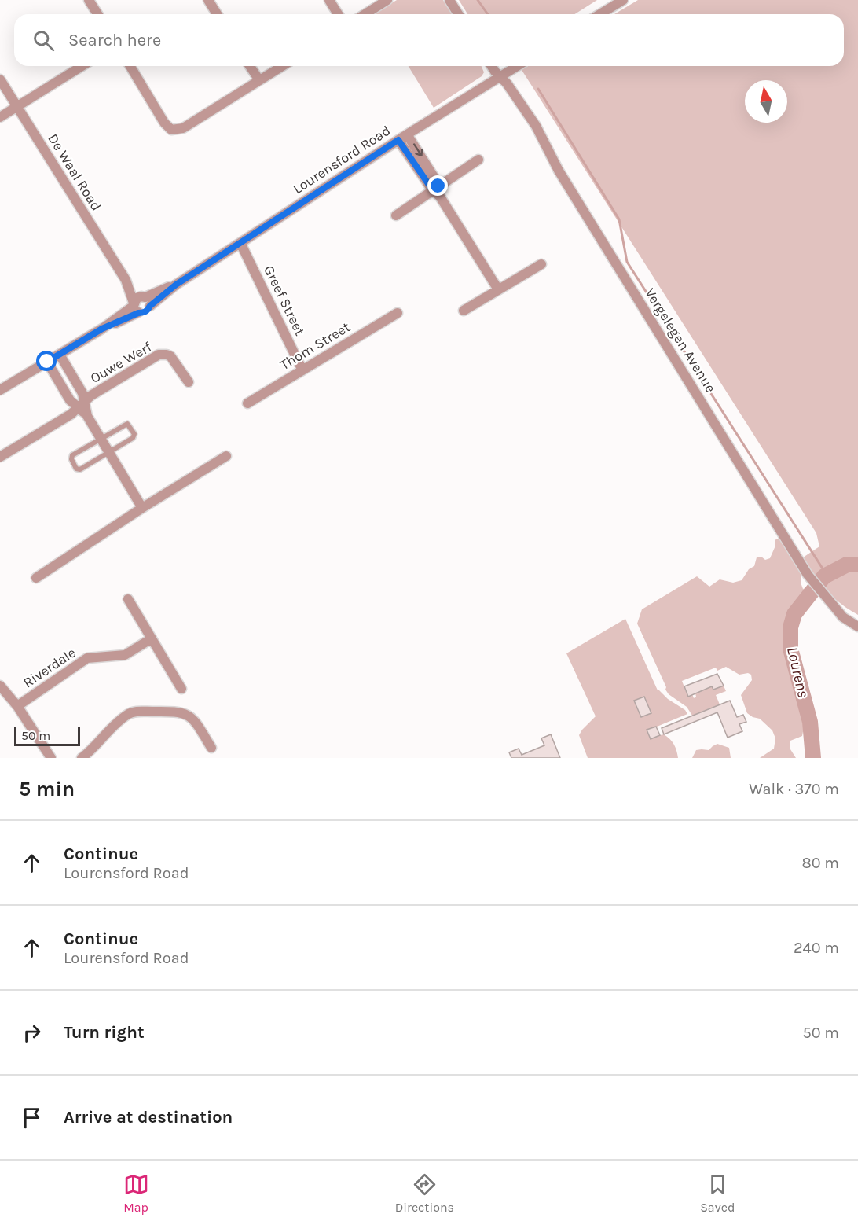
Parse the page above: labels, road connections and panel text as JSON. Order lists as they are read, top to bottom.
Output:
{
  "streets": {
    "street": [
      "Lourensford Road",
      "De Waal Road",
      "Greef Street",
      "Vergelegen Avenue",
      "Thom Street",
      "Ouwe Werf",
      "Riverdale"
    ]
  },
  "crossings": [
    ["Lourensford Road", "De Waal Road"],
    ["Lourensford Road", "Greef Street"],
    ["Lourensford Road", "Vergelegen Avenue"],
    ["Greef Street", "Thom Street"]
  ],
  "water": ["Lourens"],
  "scale_bar": "50 m",
  "north": "top",
  "page": {
    "search": "Search here",
    "scale": "50 m",
    "heading": ["5 min", "Walk · 370 m"],
    "list": [
      ["Continue", "Lourensford Road", "80 m"],
      ["Continue", "Lourensford Road", "240 m"],
      ["Turn right", "50 m"],
      "Arrive at destination"
    ],
    "nav": ["Map", "Directions", "Saved"]
  }
}
